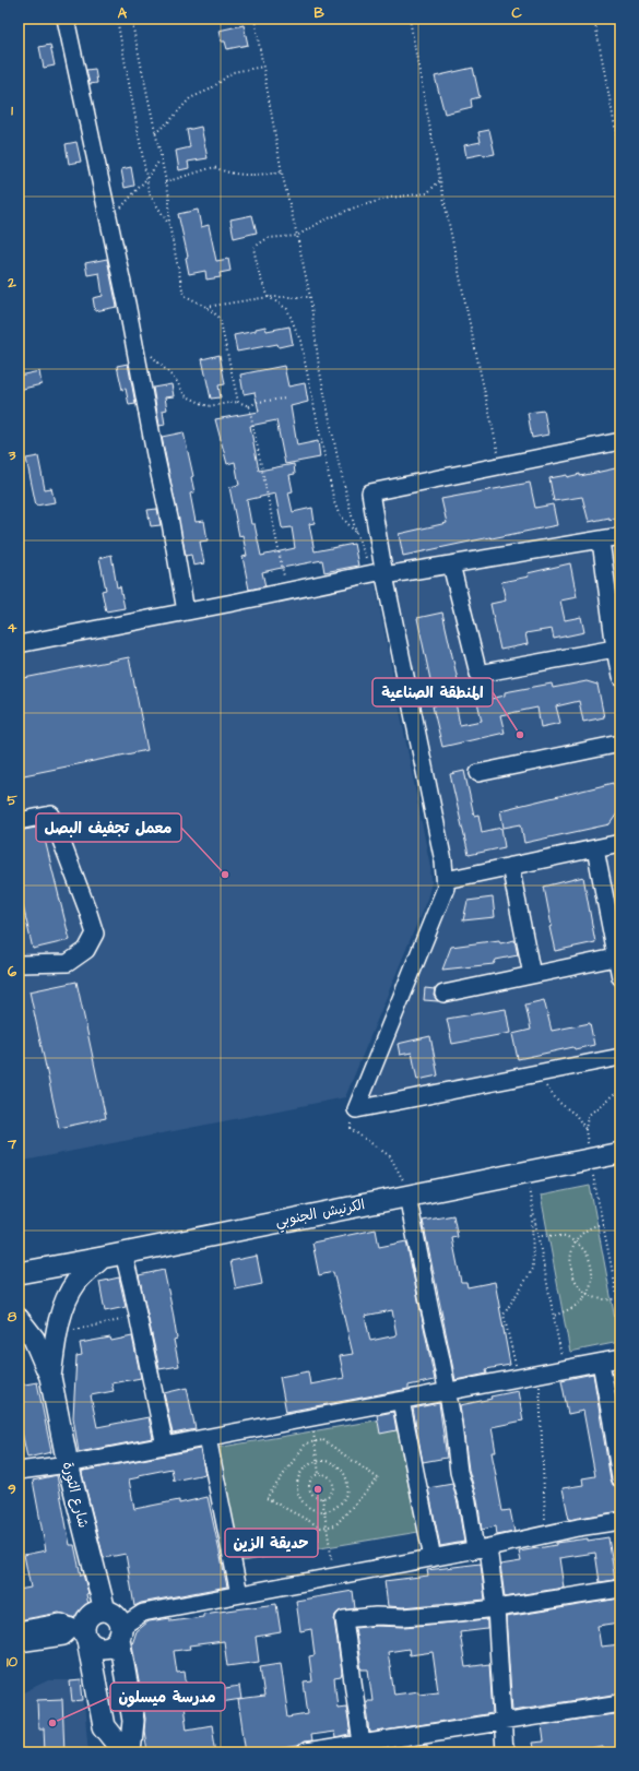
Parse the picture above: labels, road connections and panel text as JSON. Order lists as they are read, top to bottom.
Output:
{
  "streets": {
    "main road": ["الكرنيش الجنوبي", "شارع الثورة"]
  },
  "crossings": [
    ["الكرنيش الجنوبي", "شارع الثورة"]
  ],
  "places": [
    "المنطقة الصناعية",
    "معمل تجفيف البصل",
    "حديقة الزين",
    "مدرسة ميسلون"
  ],
  "grid": {
    "columns": ["A", "B", "C"],
    "rows": [
      "1",
      "2",
      "3",
      "4",
      "5",
      "6",
      "7",
      "8",
      "9",
      "10"
    ]
  }
}
